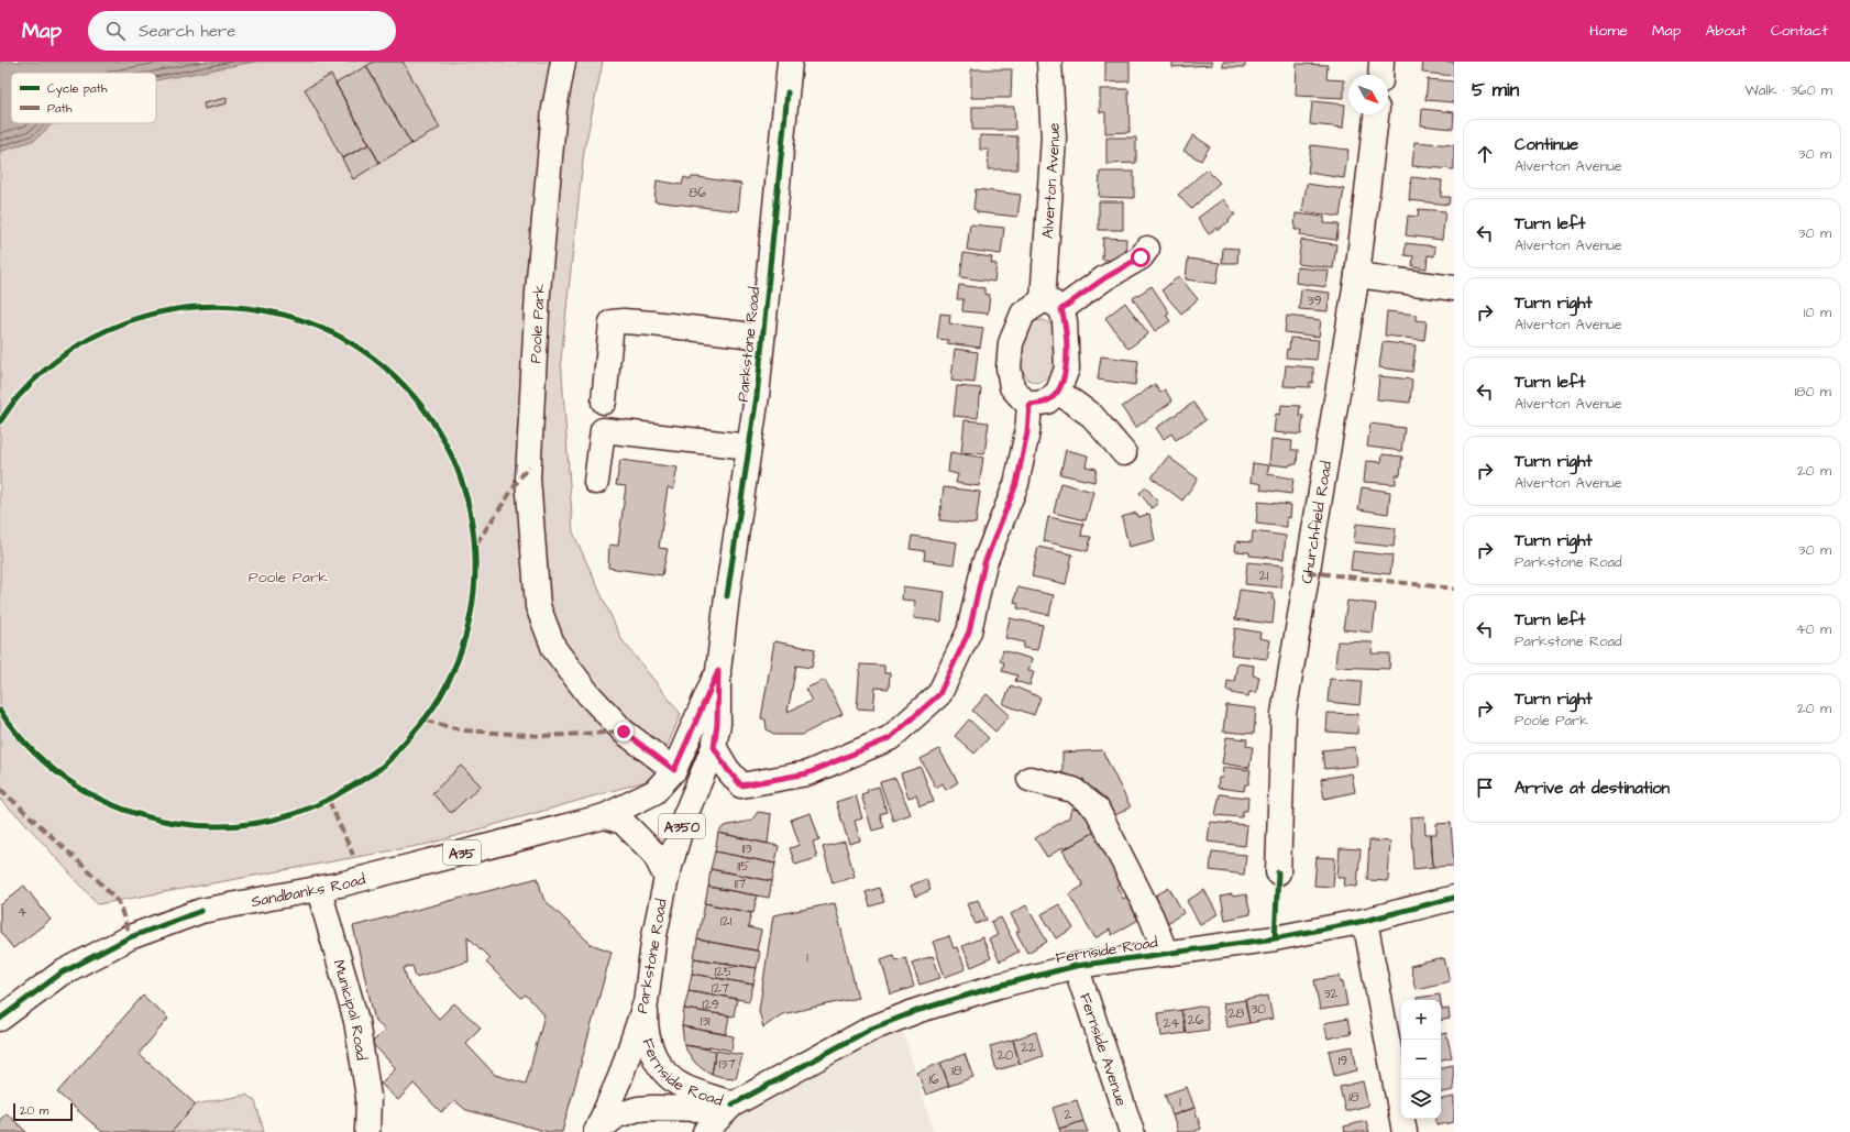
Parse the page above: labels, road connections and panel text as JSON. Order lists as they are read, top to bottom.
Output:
{
  "streets": {
    "main road": [
      "Alverton Avenue",
      "Poole Park",
      "Parkstone Road",
      "Churchfield Road",
      "A350",
      "A35",
      "Sandbanks Road",
      "Fernside Road",
      "Municipal Road",
      "Fernside Avenue"
    ]
  },
  "crossings": [
    ["Poole Park", "Parkstone Road"],
    ["Parkstone Road", "Sandbanks Road"],
    ["Parkstone Road", "Fernside Road"],
    ["Sandbanks Road", "Municipal Road"],
    ["Fernside Road", "Fernside Avenue"]
  ],
  "parks": ["Poole Park"],
  "house_numbers": [
    "86",
    "39",
    "21",
    "113",
    "115",
    "117",
    "4",
    "121",
    "1",
    "125",
    "127",
    "32",
    "129",
    "30",
    "28",
    "26",
    "131",
    "24",
    "22",
    "20",
    "19",
    "137",
    "18",
    "16",
    "18",
    "1",
    "2"
  ],
  "legend": ["Cycle path", "Path"],
  "scale_bar": "20 m",
  "north": "bottom right",
  "page": {
    "header": "Map",
    "search": "Search here",
    "nav": [
      "Home",
      "Map",
      "About",
      "Contact"
    ],
    "heading": ["5 min", "Walk · 360 m"],
    "list": [
      ["Continue", "Alverton Avenue", "30 m"],
      ["Turn left", "Alverton Avenue", "30 m"],
      ["Turn right", "Alverton Avenue", "10 m"],
      ["Turn left", "Alverton Avenue", "180 m"],
      ["Turn right", "Alverton Avenue", "20 m"],
      ["Turn right", "Parkstone Road", "30 m"],
      ["Turn left", "Parkstone Road", "40 m"],
      ["Turn right", "Poole Park", "20 m"],
      "Arrive at destination"
    ],
    "map_buttons": ["+", "−"],
    "scale": "20 m"
  }
}
